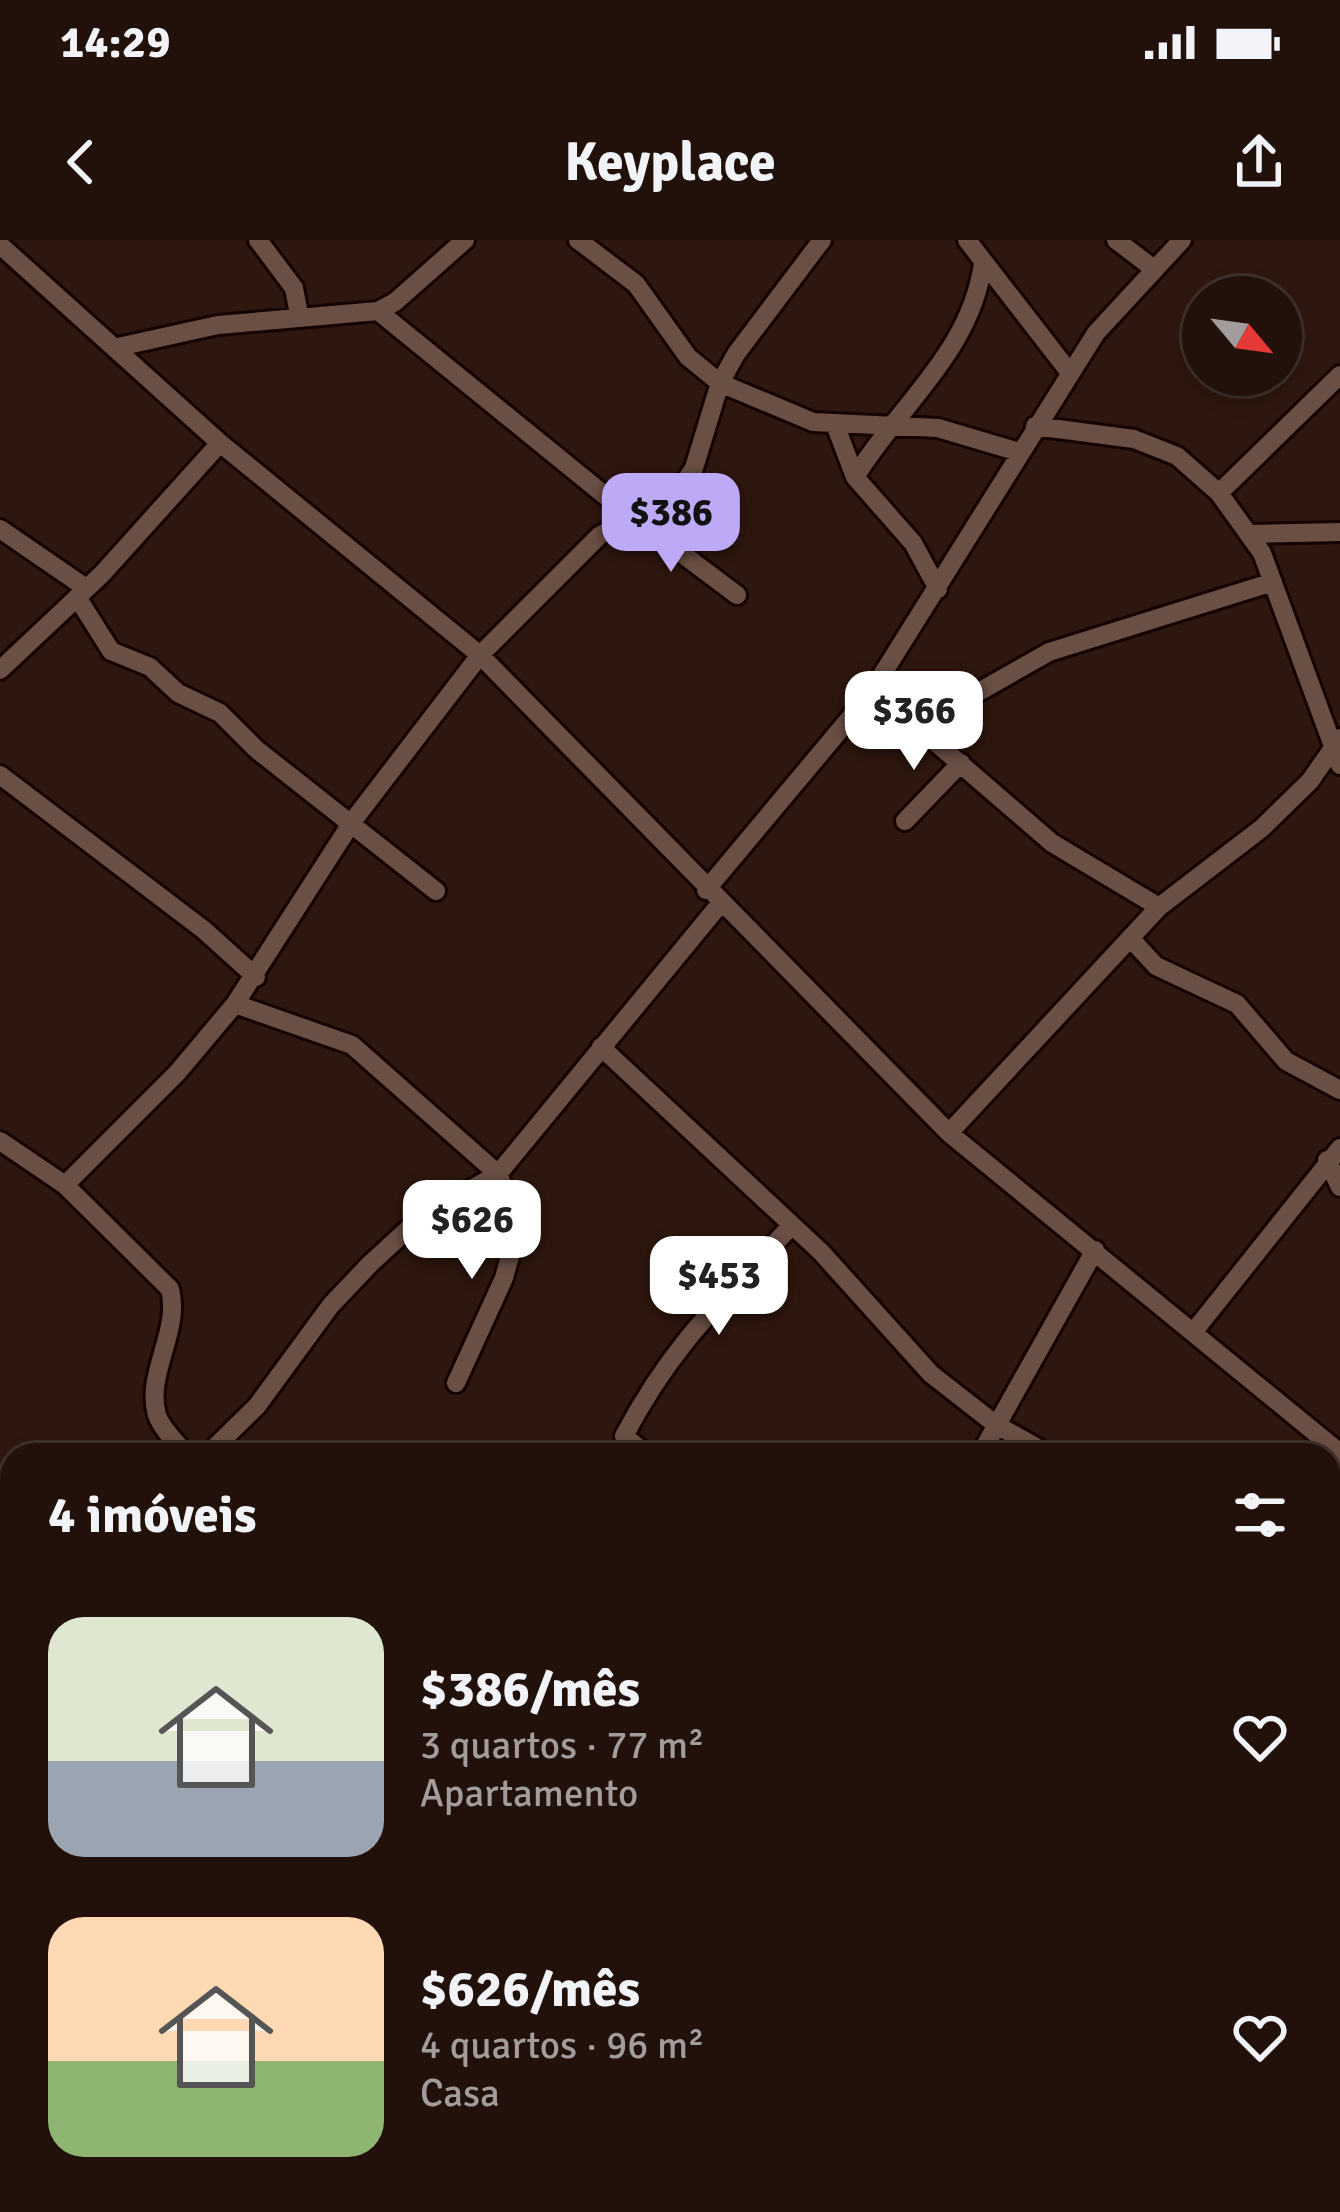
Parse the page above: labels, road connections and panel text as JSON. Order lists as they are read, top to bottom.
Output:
{
  "north": "bottom right",
  "page": {
    "status": "14:29",
    "header": "Keyplace",
    "price": [
      "$386",
      "$366",
      "$626",
      "$453"
    ],
    "heading": "4 imóveis",
    "list": [
      {
        "name": "$386/mês",
        "note": "3 quartos · 77 m² · Apartamento"
      },
      {
        "name": "$626/mês",
        "note": "4 quartos · 96 m² · Casa"
      }
    ]
  }
}
